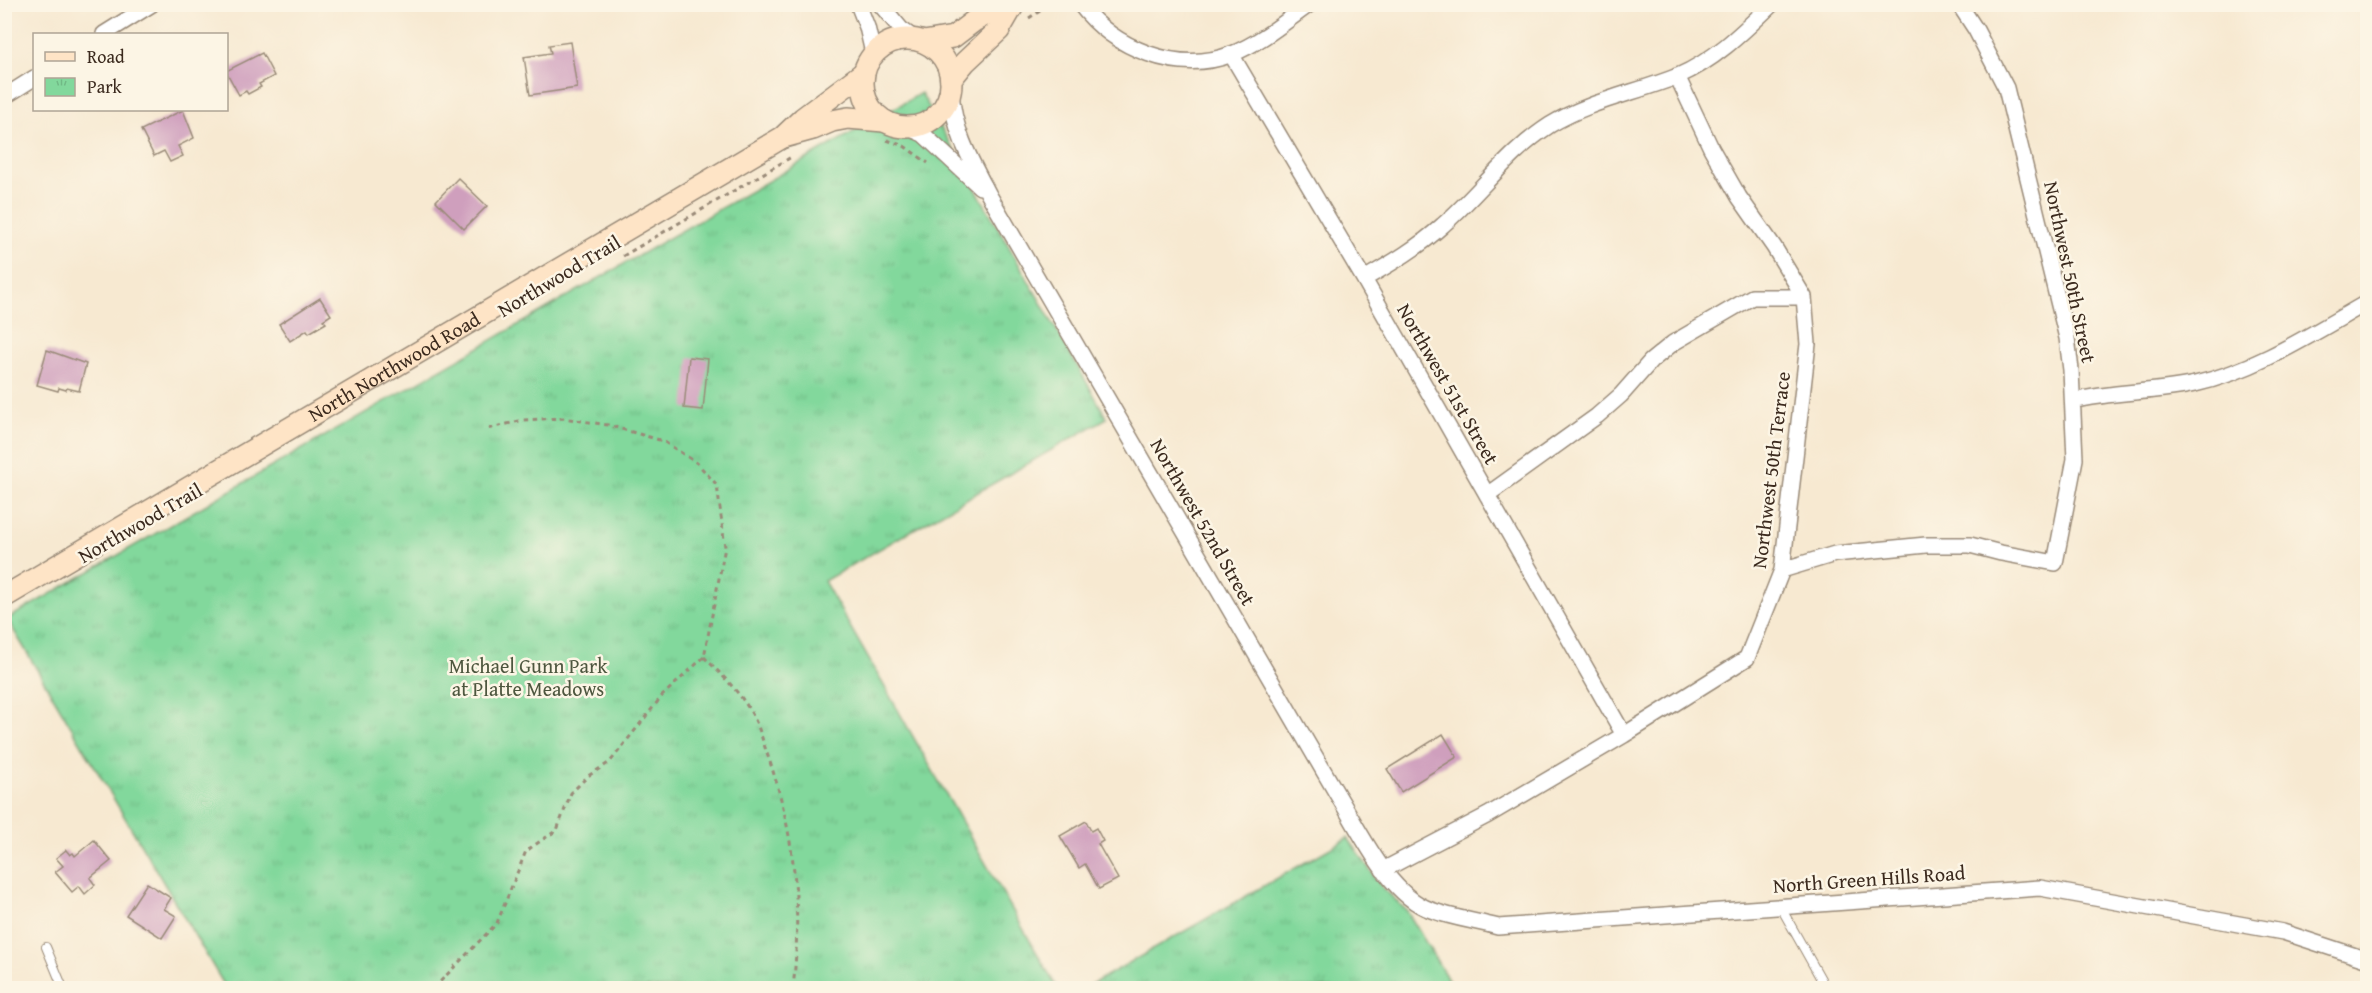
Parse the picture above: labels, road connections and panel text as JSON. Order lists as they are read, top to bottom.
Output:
{
  "streets": {
    "street": [
      "Northwest 50th Street",
      "North Northwood Road",
      "Northwest 51st Street",
      "Northwest 50th Terrace",
      "Northwest 52nd Street",
      "North Green Hills Road"
    ],
    "path": ["Northwood Trail"]
  },
  "crossings": [
    ["Northwest 50th Street", "Northwest 50th Terrace"],
    ["Northwood Trail", "North Northwood Road"],
    ["North Northwood Road", "Northwest 52nd Street"],
    ["Northwest 51st Street", "Northwest 50th Terrace"],
    ["Northwest 50th Terrace", "Northwest 52nd Street"],
    ["Northwest 50th Terrace", "North Green Hills Road"],
    ["Northwest 52nd Street", "North Green Hills Road"]
  ],
  "parks": ["Michael Gunn Park at Platte Meadows"],
  "legend": ["Road", "Park"]
}
